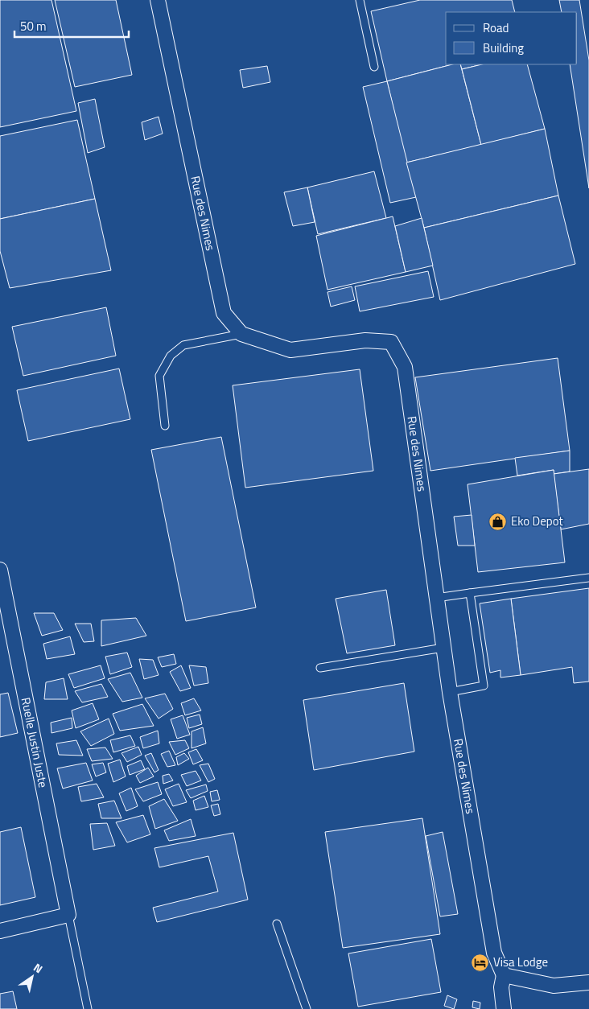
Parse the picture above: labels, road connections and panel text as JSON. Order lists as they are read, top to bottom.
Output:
{
  "streets": {
    "street": ["Rue des Nimes", "Ruelle Justin Juste"]
  },
  "places": {
    "shop": ["Eko Depot"],
    "hotel": ["Visa Lodge"]
  },
  "legend": ["Road", "Building"],
  "scale_bar": "50 m",
  "north": "top right"
}
